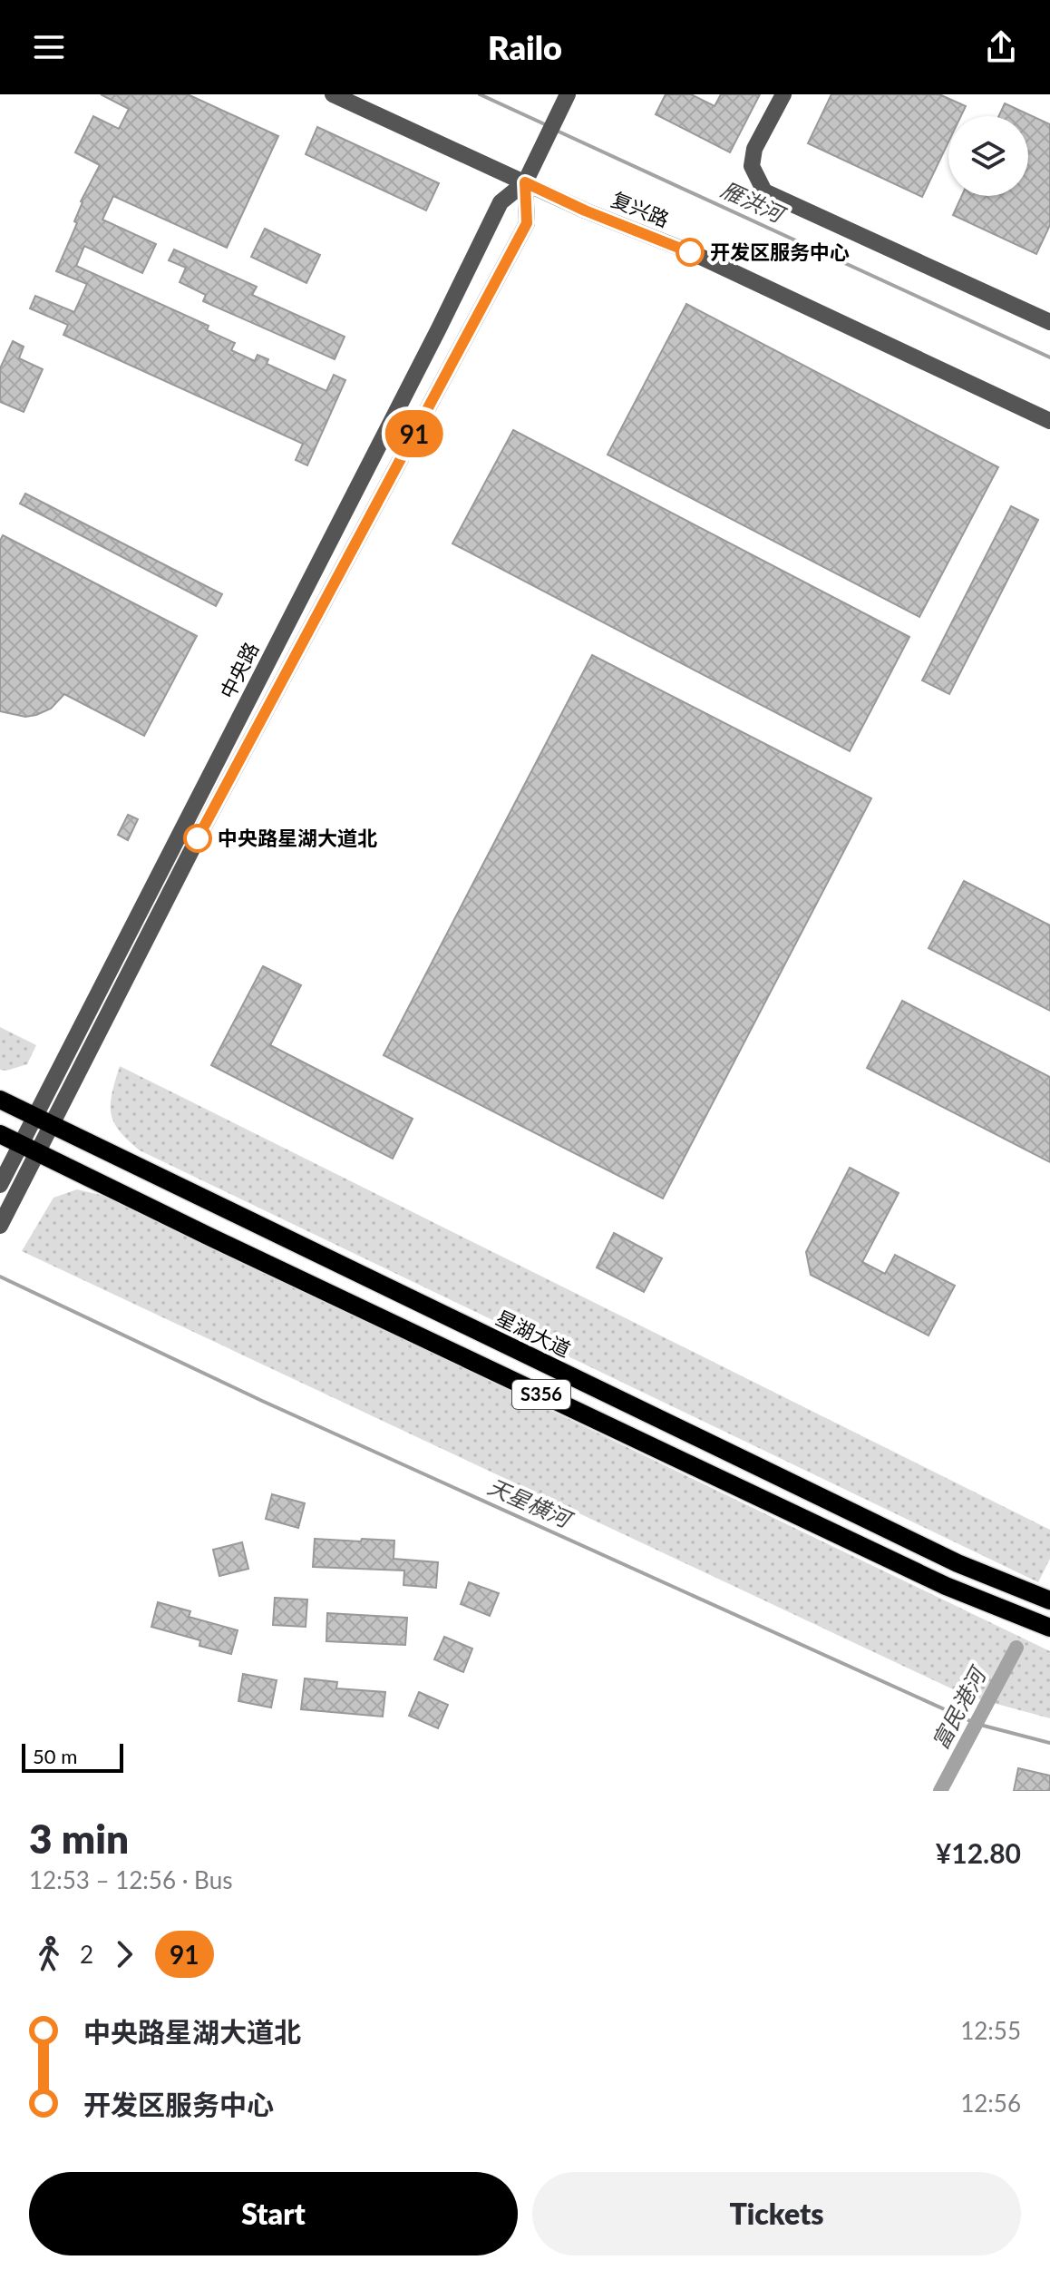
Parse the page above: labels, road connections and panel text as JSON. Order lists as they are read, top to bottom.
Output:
{
  "streets": {
    "main road": ["星湖大道", "S356"],
    "street": ["复兴路", "中央路"]
  },
  "crossings": [
    ["复兴路", "中央路"],
    ["中央路", "星湖大道"],
    ["中央路", "S356"]
  ],
  "water": ["雁洪河", "天星横河", "富民港河"],
  "places": ["开发区服务中心", "中央路星湖大道北"],
  "lines": ["bus line 91"],
  "scale_bar": "50 m",
  "page": {
    "header": "Railo",
    "on_map": "91",
    "scale": "50 m",
    "heading": ["3 min", "12:53 – 12:56 · Bus", "¥12.80"],
    "legs": ["2", "91"],
    "list": [
      {
        "name": "中央路星湖大道北",
        "value": "12:55"
      },
      {
        "name": "开发区服务中心",
        "value": "12:56"
      }
    ],
    "buttons": ["Start", "Tickets"]
  }
}
